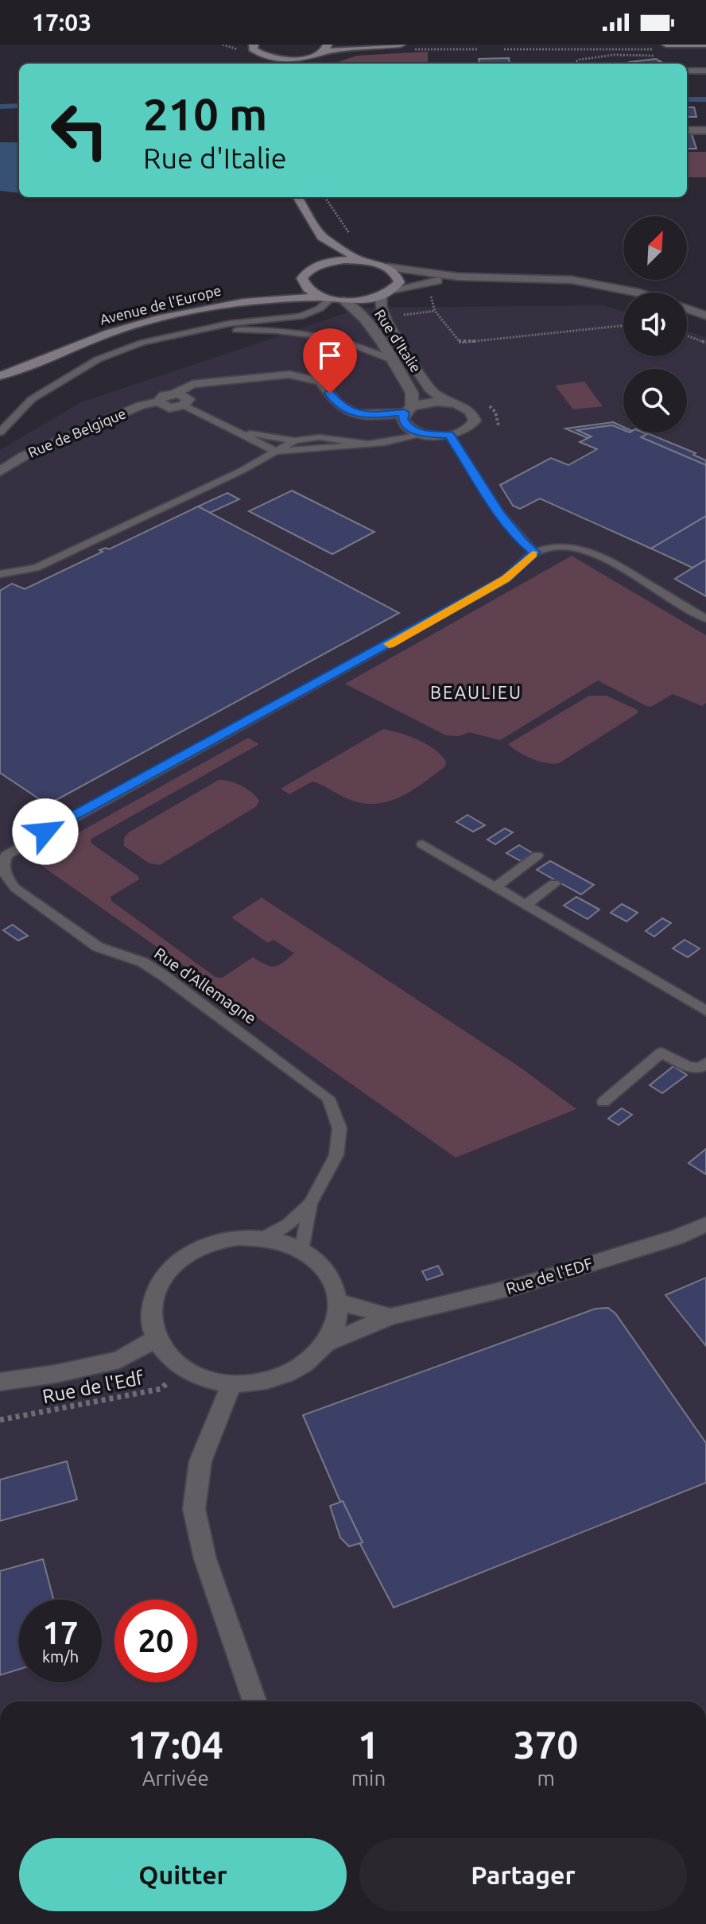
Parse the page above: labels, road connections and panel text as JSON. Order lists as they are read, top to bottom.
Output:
{
  "streets": {
    "main road": ["Avenue de l'Europe"],
    "street": ["Rue d'Italie", "Rue de Belgique", "Rue de l'EDF"],
    "lane": ["Rue d'Allemagne"],
    "path": ["Rue de l'Edf"]
  },
  "crossings": [
    ["Avenue de l'Europe", "Rue d'Italie"],
    ["Rue d'Allemagne", "Rue de l'EDF"],
    ["Rue d'Allemagne", "Rue de l'Edf"],
    ["Rue de l'EDF", "Rue de l'Edf"]
  ],
  "districts": ["BEAULIEU"],
  "north": "top right",
  "page": {
    "status": "17:03",
    "turn": ["210 m", "Rue d'Italie"],
    "speed": "17 km/h",
    "limit": "20",
    "eta": [
      "17:04",
      "Arrivée",
      "1",
      "min",
      "370",
      "m"
    ],
    "buttons": ["Quitter", "Partager"]
  }
}
